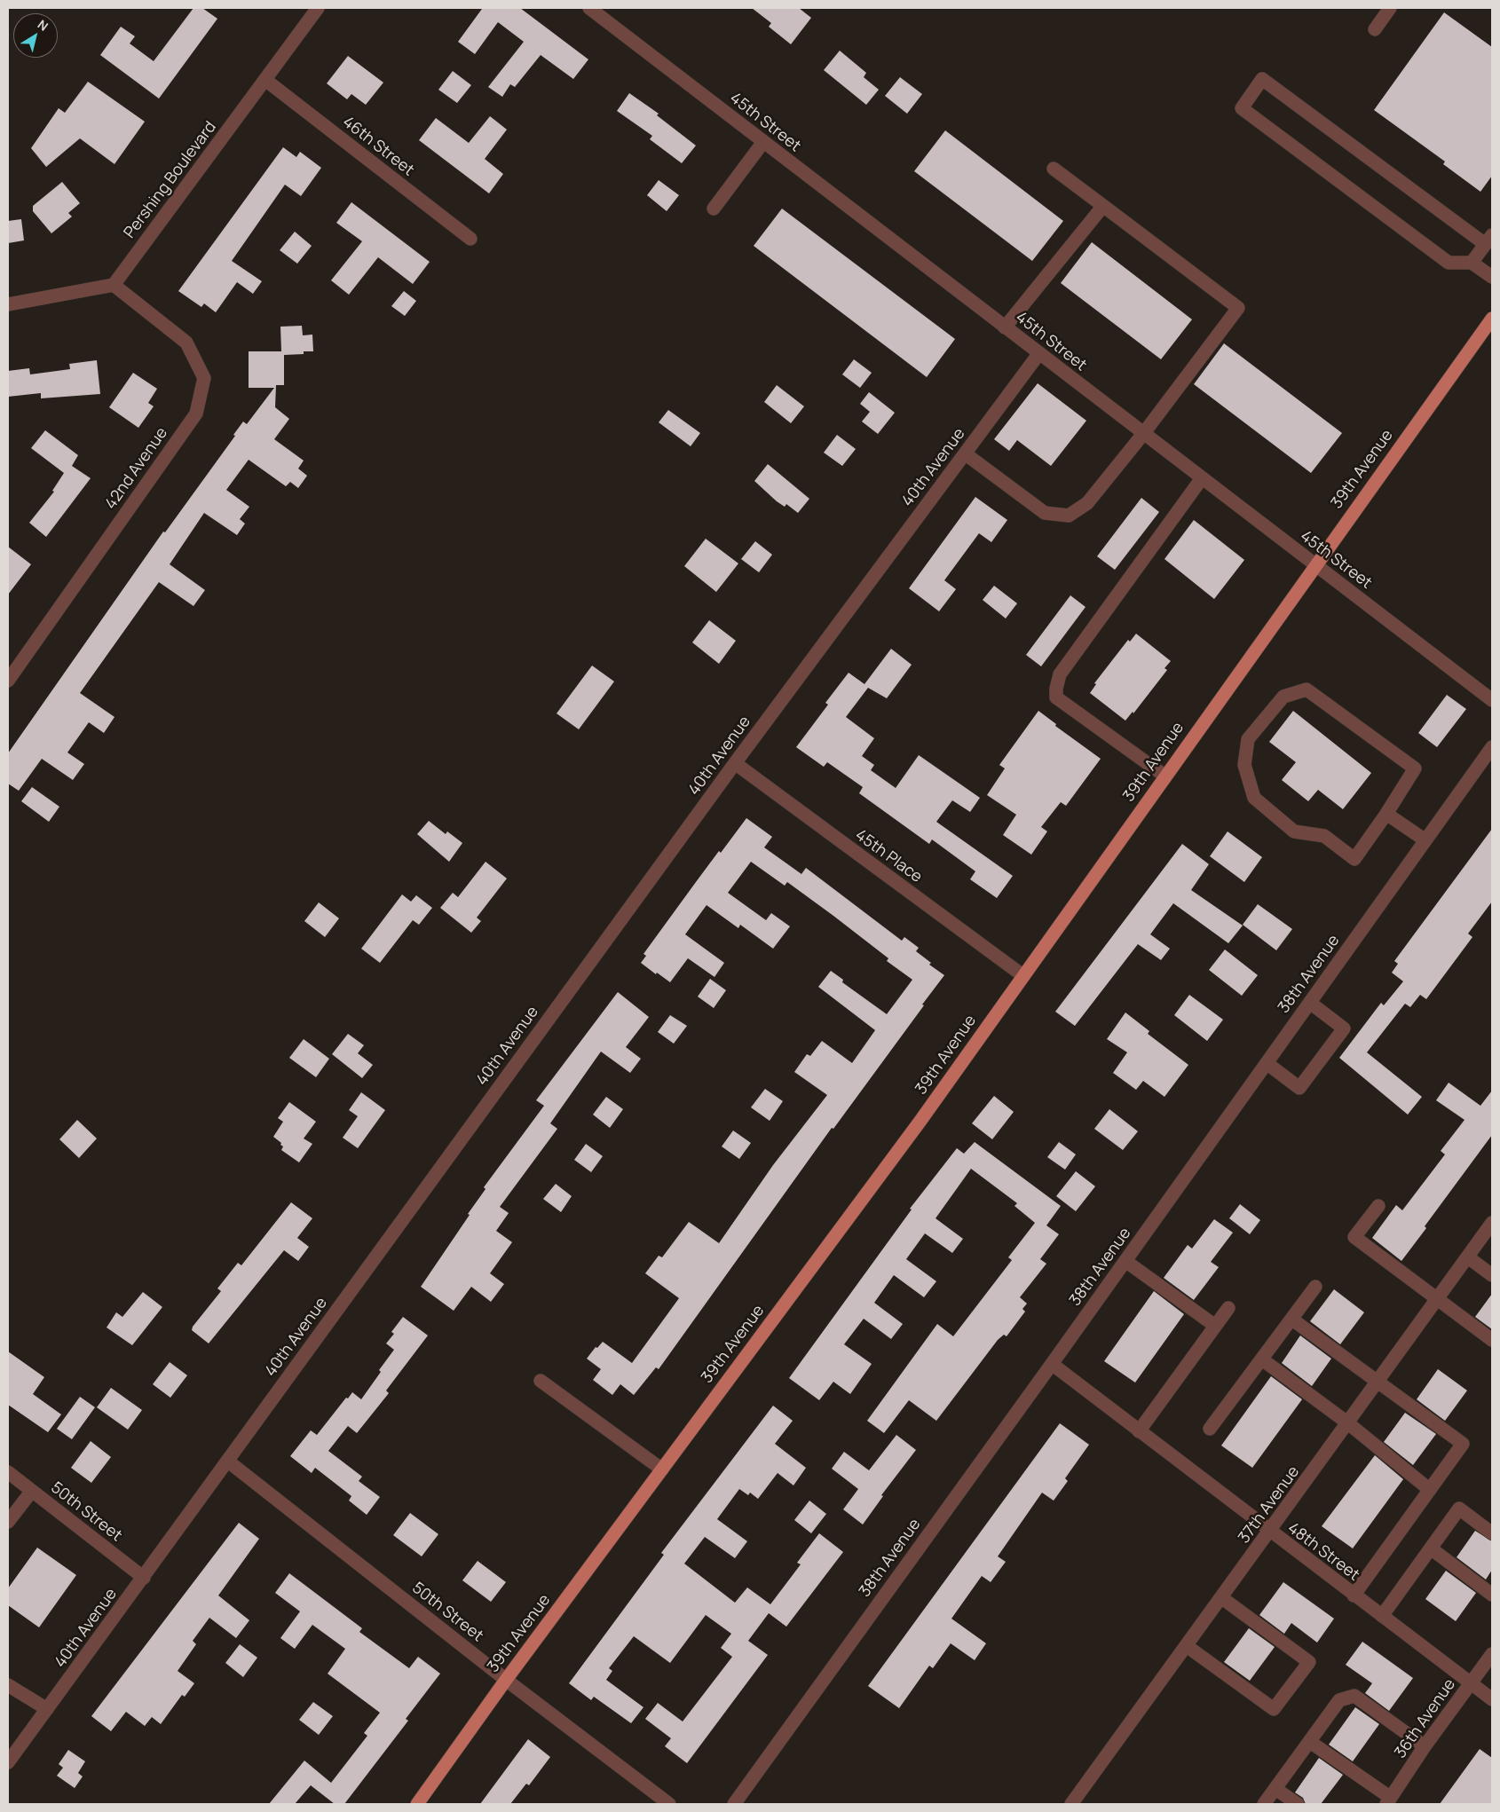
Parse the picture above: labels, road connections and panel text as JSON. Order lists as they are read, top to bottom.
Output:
{
  "streets": {
    "main road": ["39th Avenue"],
    "street": [
      "45th Street",
      "46th Street",
      "Pershing Boulevard",
      "40th Avenue",
      "42nd Avenue",
      "45th Place",
      "38th Avenue",
      "37th Avenue",
      "50th Street",
      "48th Street",
      "36th Avenue"
    ]
  },
  "crossings": [
    ["45th Street", "40th Avenue"],
    ["45th Street", "39th Avenue"],
    ["46th Street", "Pershing Boulevard"],
    ["Pershing Boulevard", "42nd Avenue"],
    ["40th Avenue", "45th Place"],
    ["40th Avenue", "50th Street"],
    ["39th Avenue", "45th Place"],
    ["39th Avenue", "50th Street"],
    ["38th Avenue", "48th Street"],
    ["37th Avenue", "48th Street"],
    ["48th Street", "36th Avenue"]
  ],
  "north": "top right"
}
